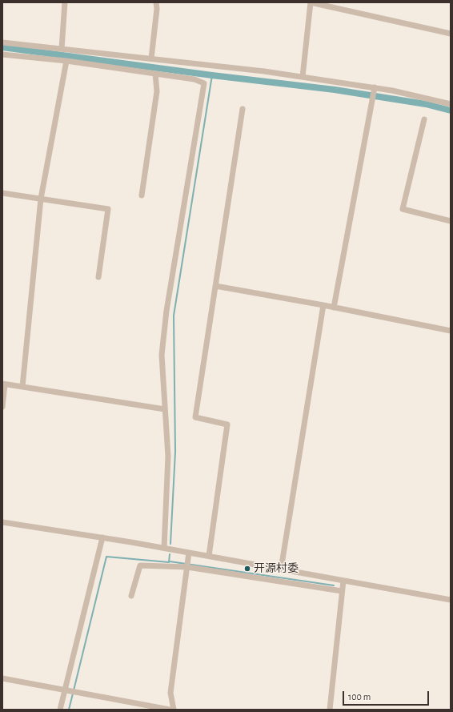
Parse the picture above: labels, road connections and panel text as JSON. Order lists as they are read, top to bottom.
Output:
{
  "places": ["开源村委"],
  "scale_bar": "100 m"
}
